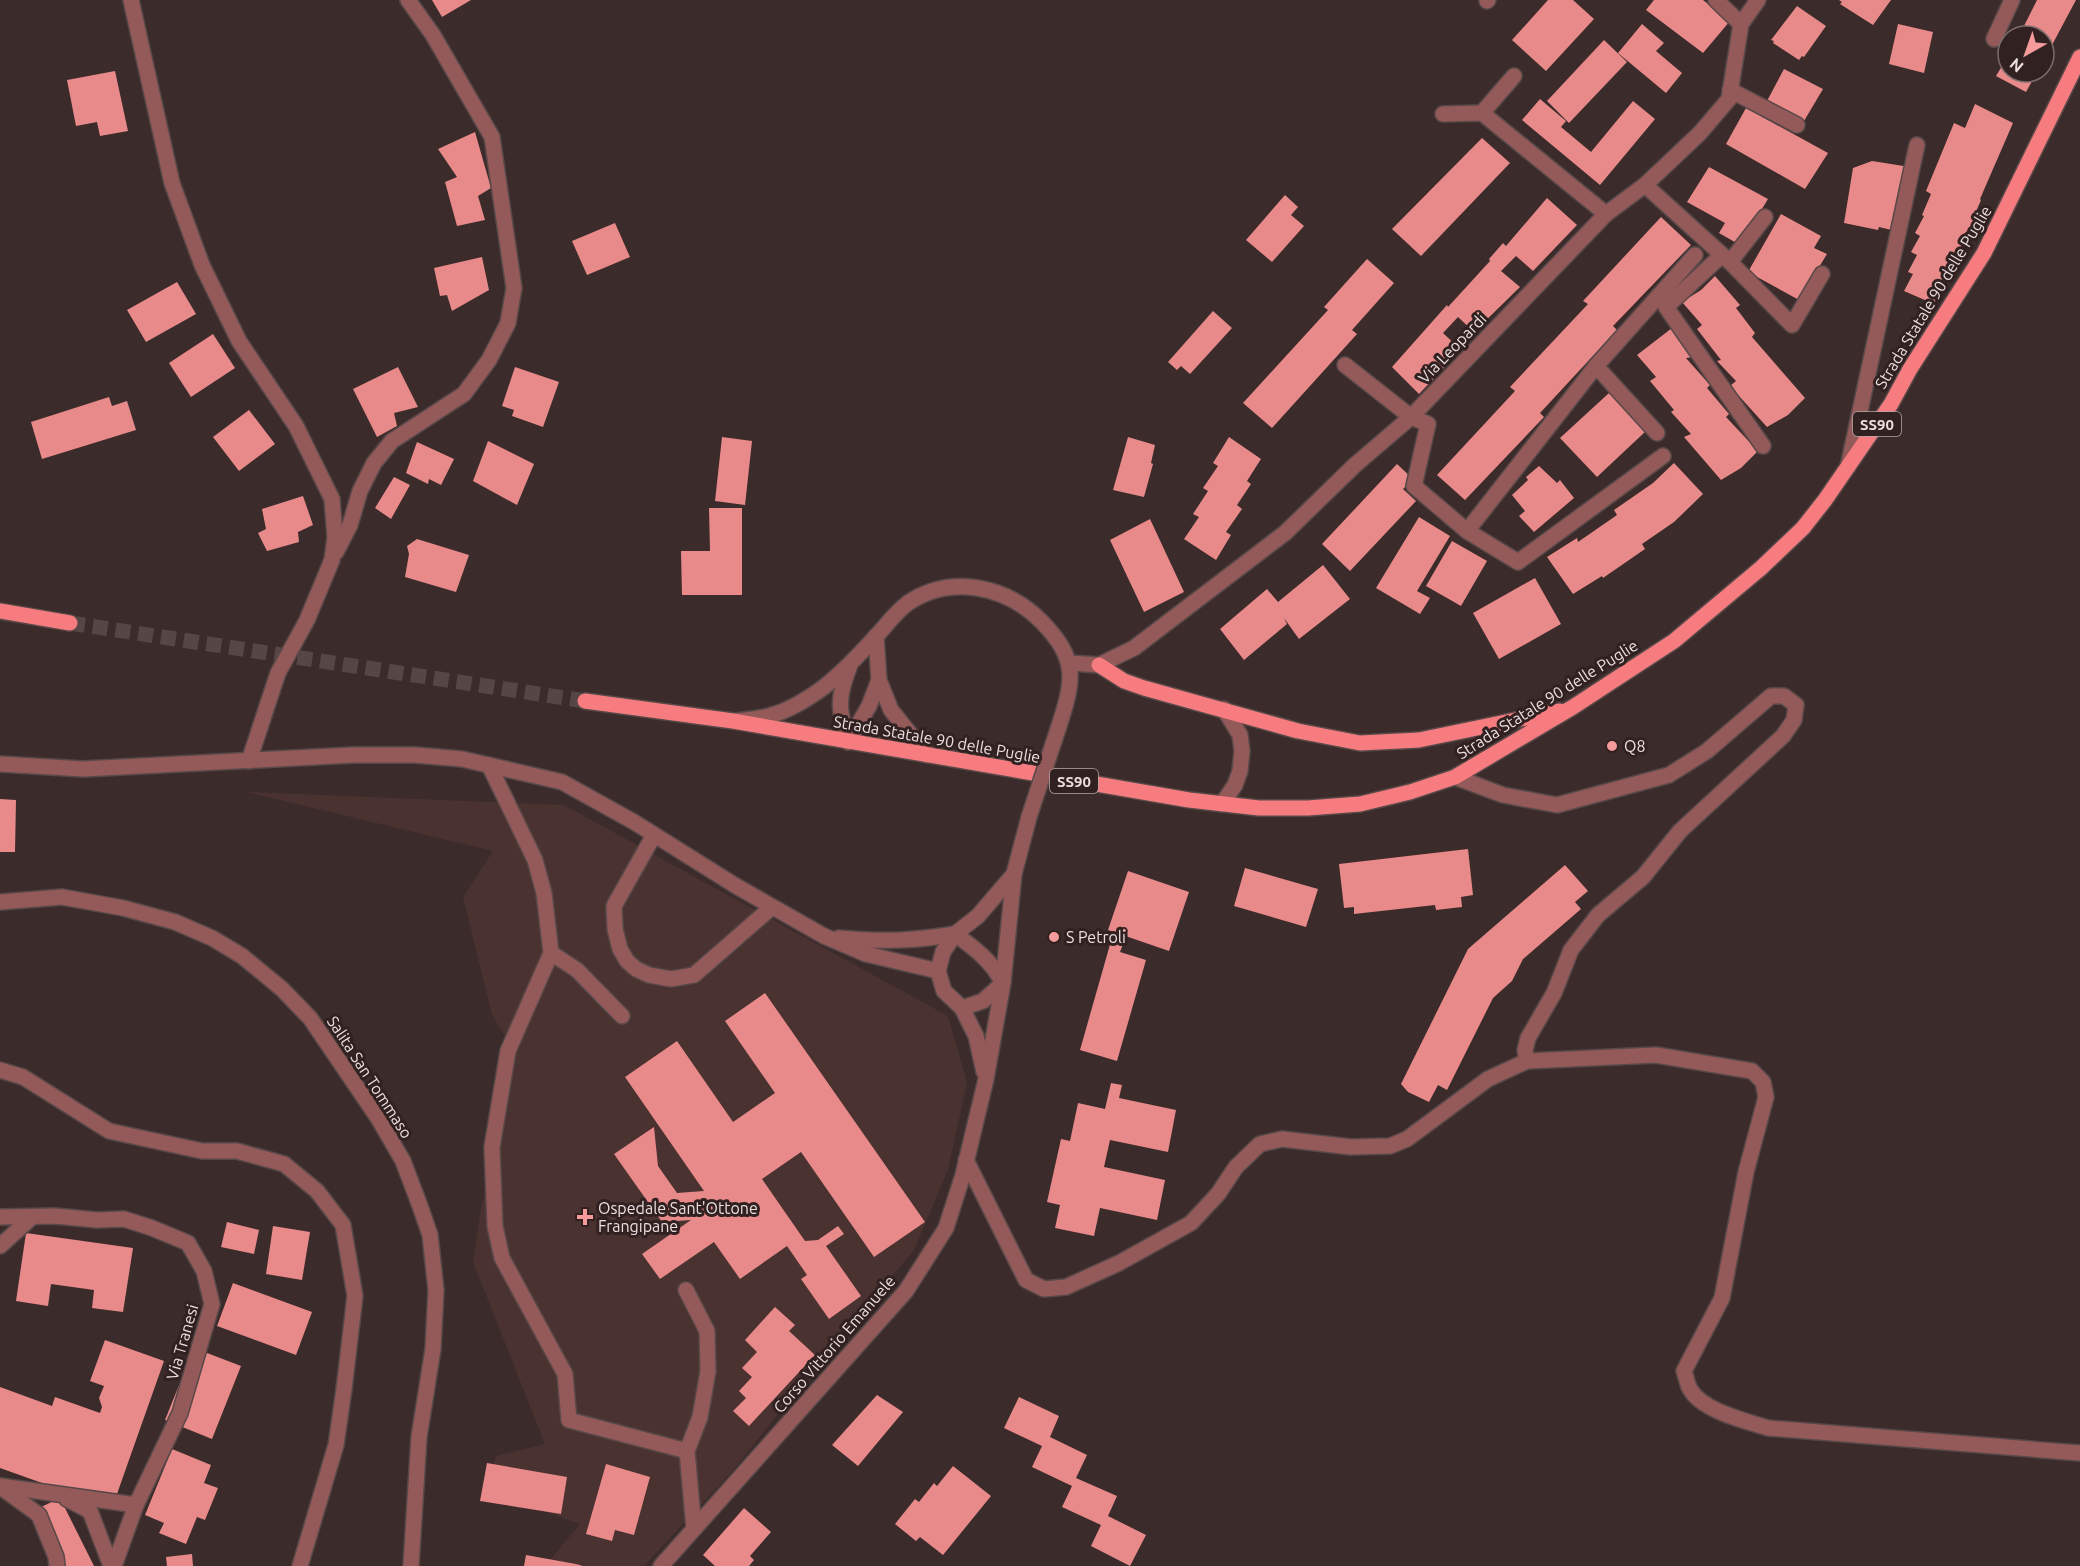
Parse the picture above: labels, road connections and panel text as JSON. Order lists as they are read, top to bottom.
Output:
{
  "streets": {
    "main road": ["Strada Statale 90 delle Puglie", "SS90"],
    "street": [
      "Via Leopardi",
      "Salita San Tommaso",
      "Via Tranesi",
      "Corso Vittorio Emanuele"
    ]
  },
  "crossings": [
    ["Strada Statale 90 delle Puglie", "Corso Vittorio Emanuele"]
  ],
  "places": {
    "other": ["Q8", "S Petroli"],
    "health": ["Ospedale Sant'Ottone Frangipane"]
  },
  "north": "bottom left"
}
